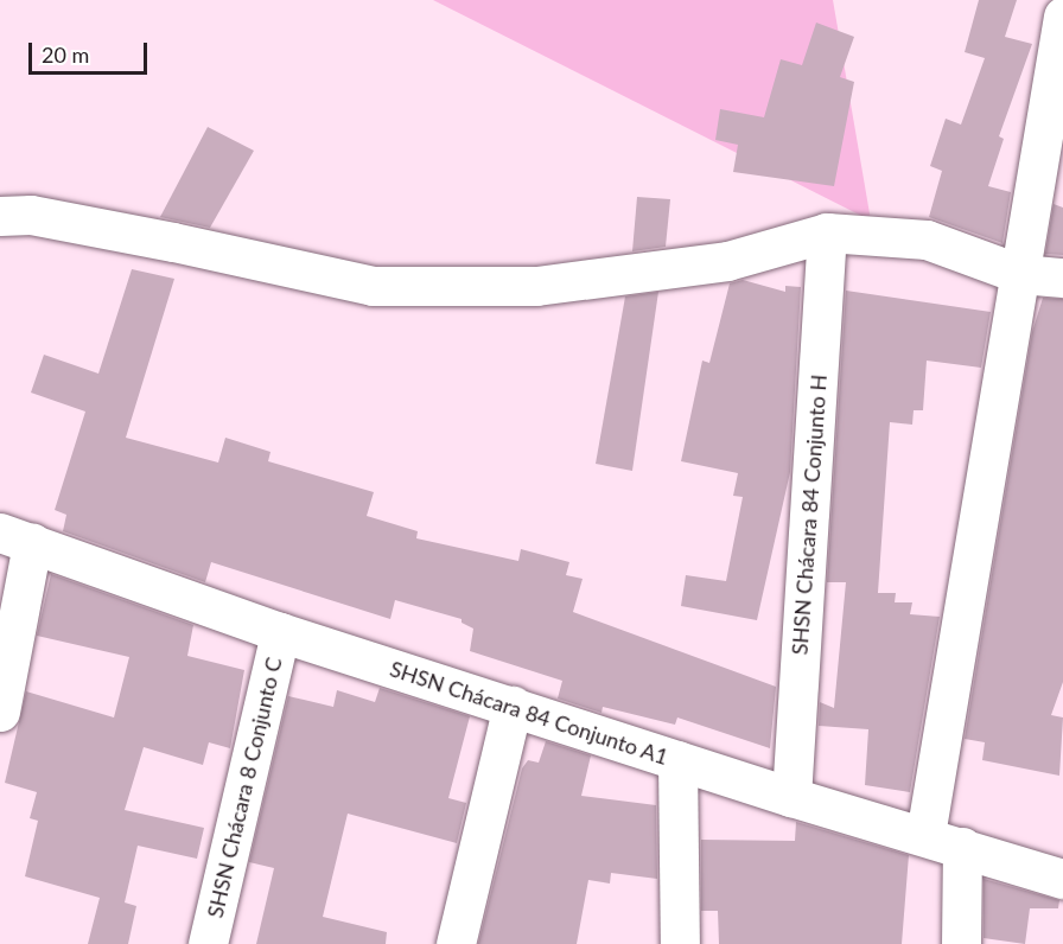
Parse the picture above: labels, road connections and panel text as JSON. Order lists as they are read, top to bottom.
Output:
{
  "streets": {
    "street": ["SHSN Chácara 84 Conjunto H", "SHSN Chácara 84 Conjunto A1", "SHSN Chácara 8 Conjunto C"]
  },
  "crossings": [
    ["SHSN Chácara 84 Conjunto H", "SHSN Chácara 84 Conjunto A1"],
    ["SHSN Chácara 84 Conjunto A1", "SHSN Chácara 8 Conjunto C"]
  ],
  "scale_bar": "20 m"
}
